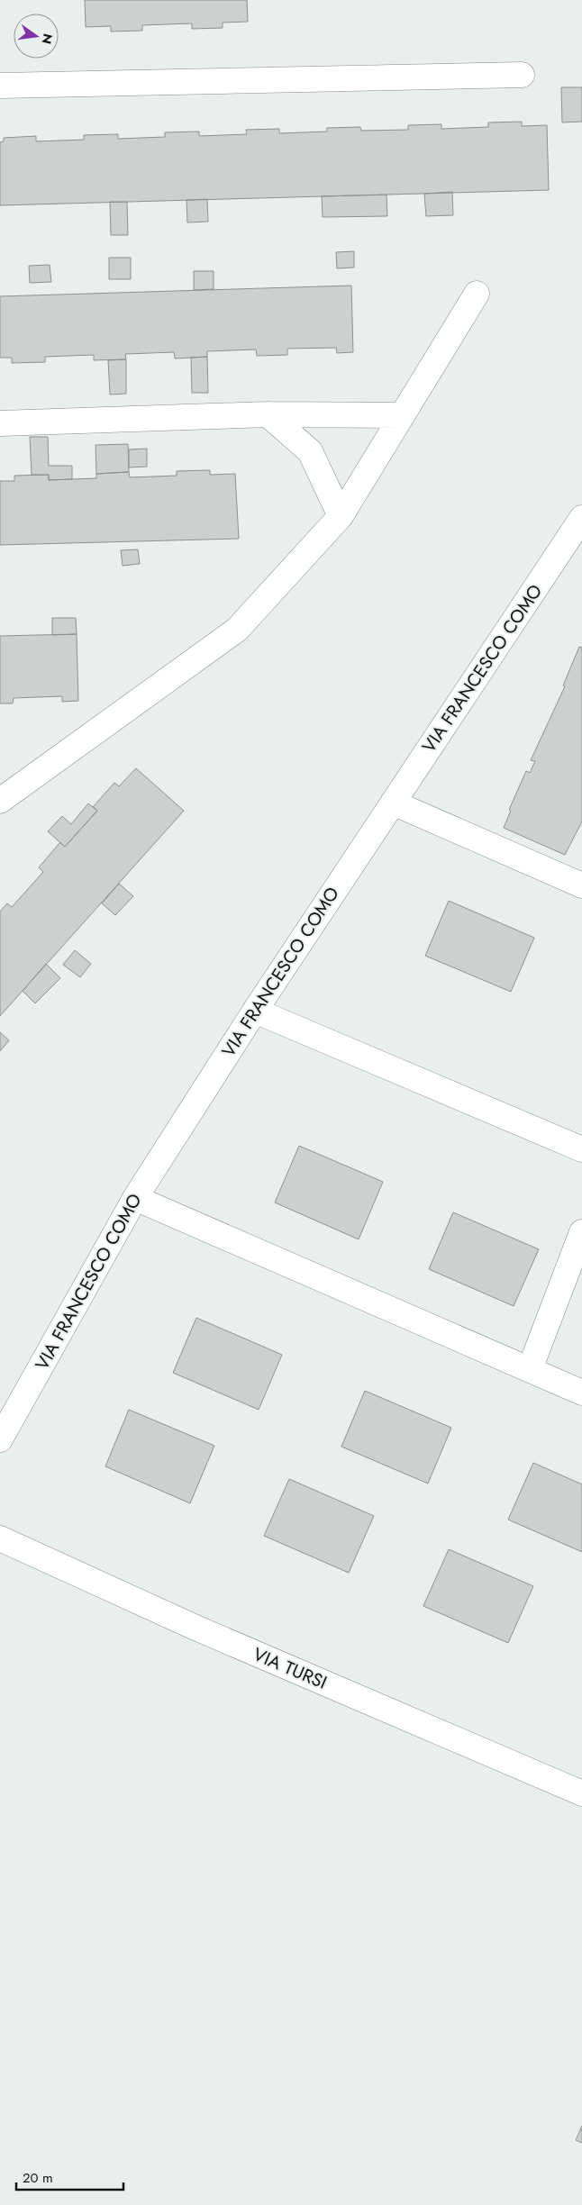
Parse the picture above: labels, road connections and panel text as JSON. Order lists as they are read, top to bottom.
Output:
{
  "streets": {
    "street": ["VIA FRANCESCO COMO", "VIA TURSI"]
  },
  "scale_bar": "20 m",
  "north": "right"
}
